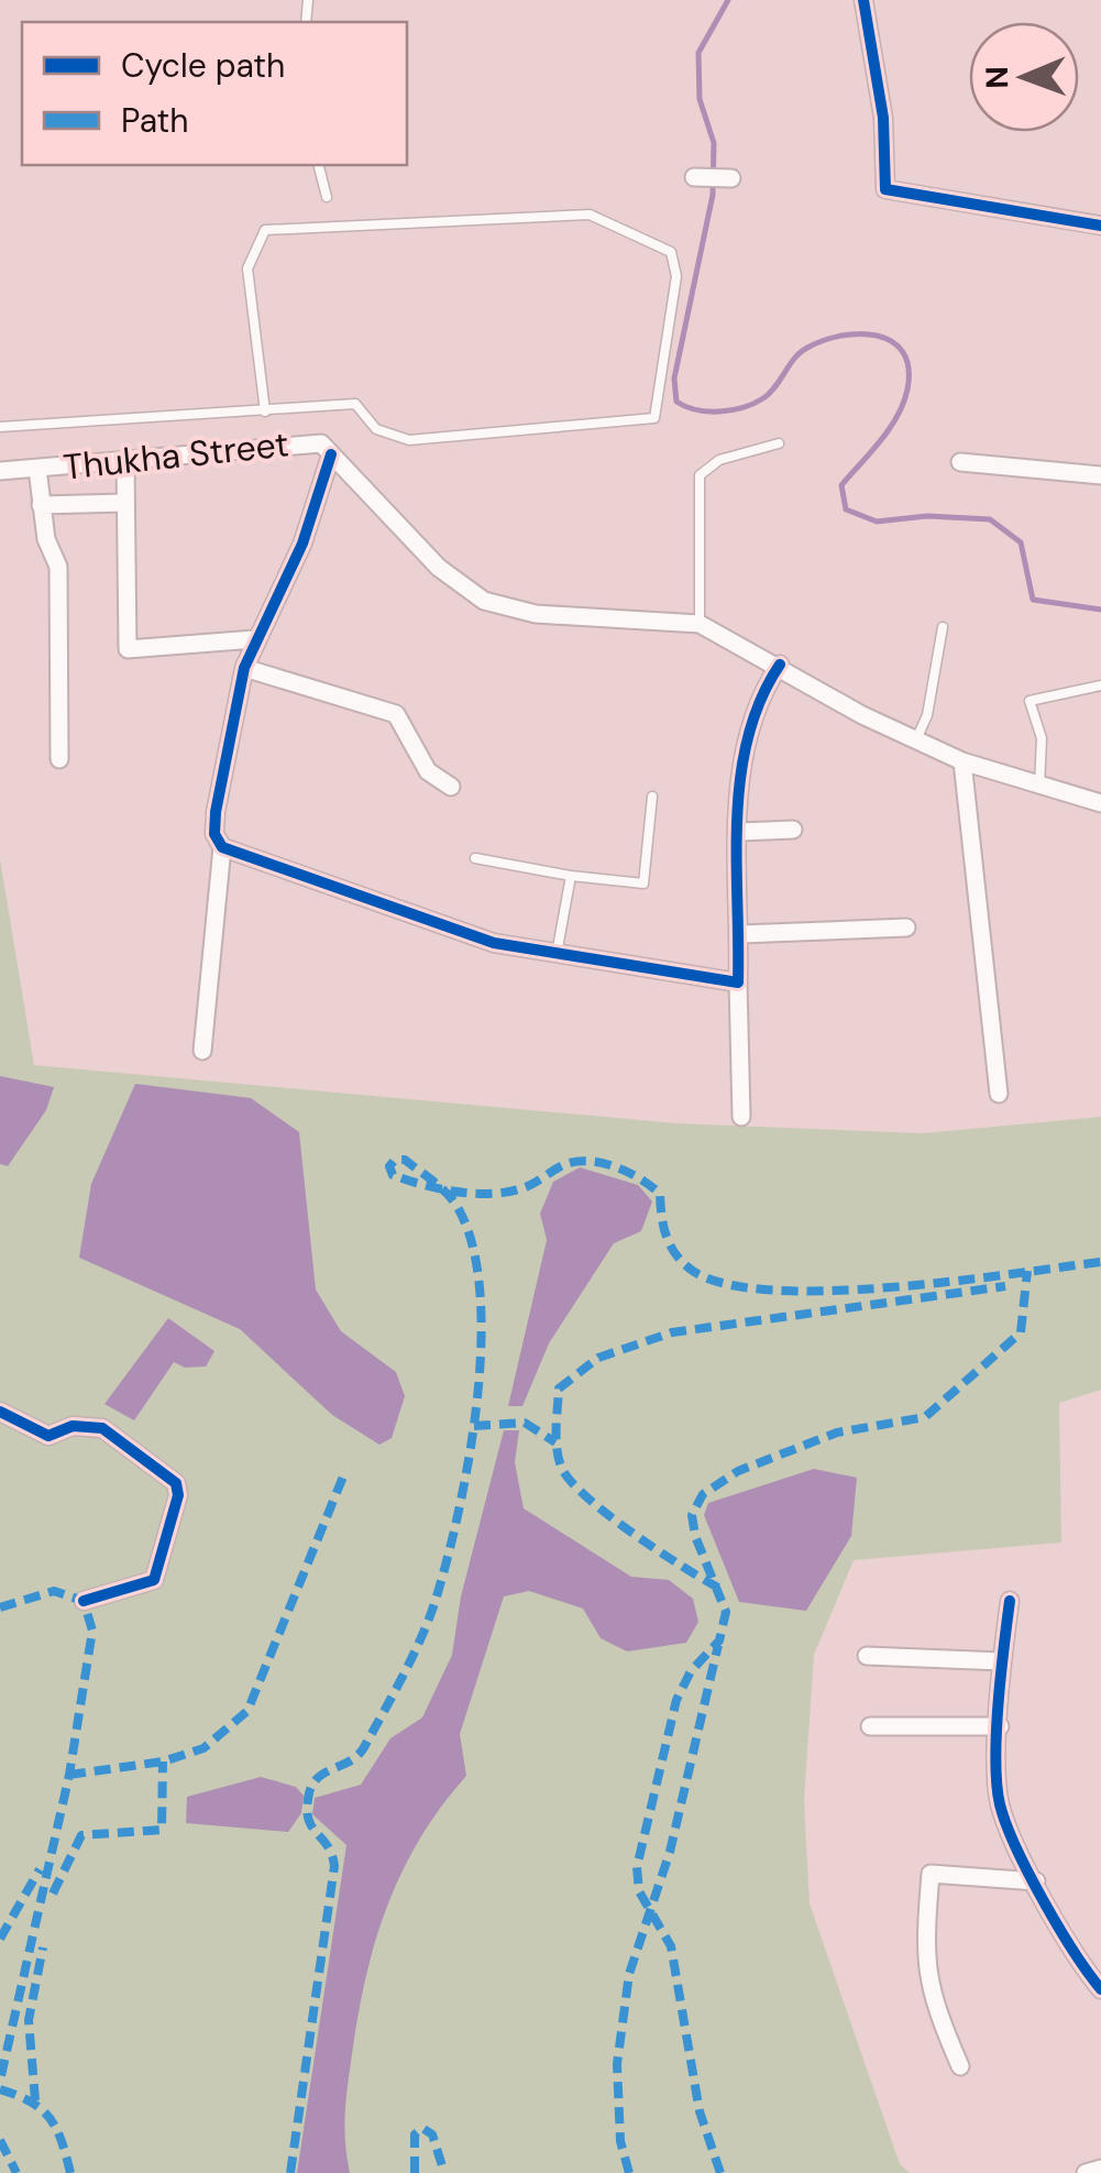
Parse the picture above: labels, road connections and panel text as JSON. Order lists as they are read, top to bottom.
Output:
{
  "streets": {
    "street": ["Thukha Street"]
  },
  "legend": ["Cycle path", "Path"],
  "north": "left"
}
